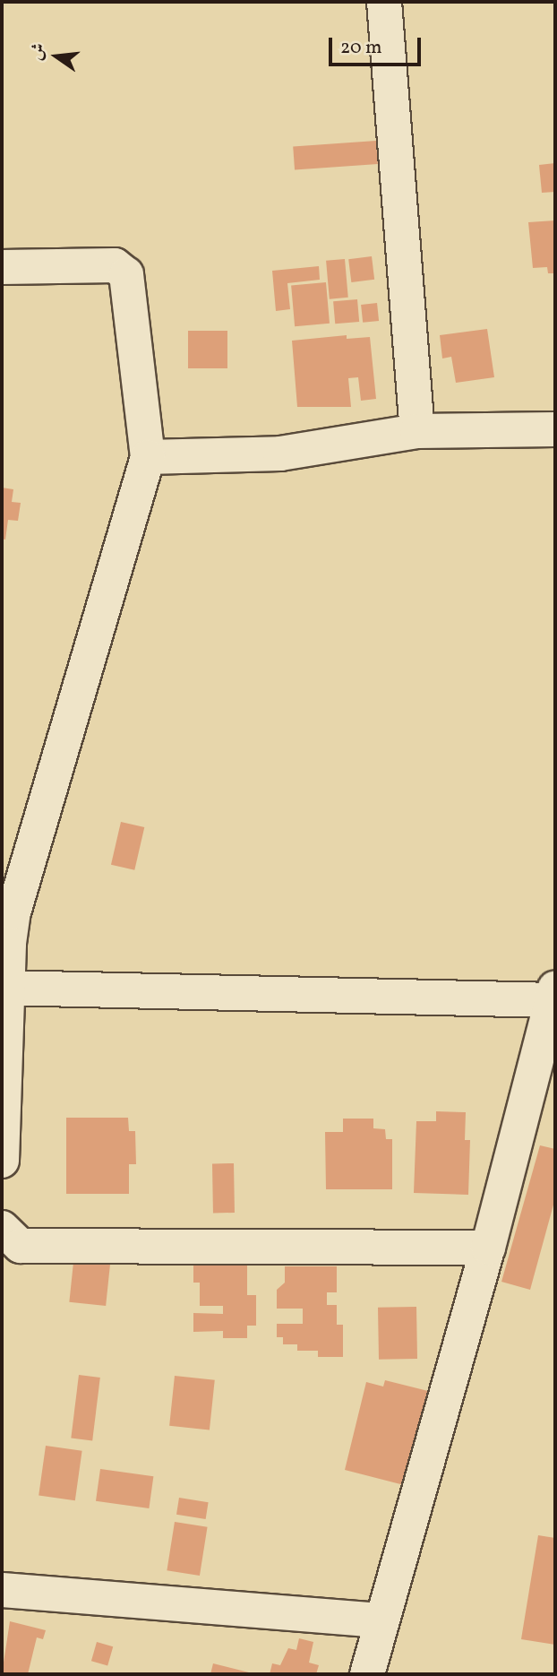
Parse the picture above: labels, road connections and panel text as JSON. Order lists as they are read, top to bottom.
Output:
{
  "scale_bar": "20 m",
  "north": "left"
}
